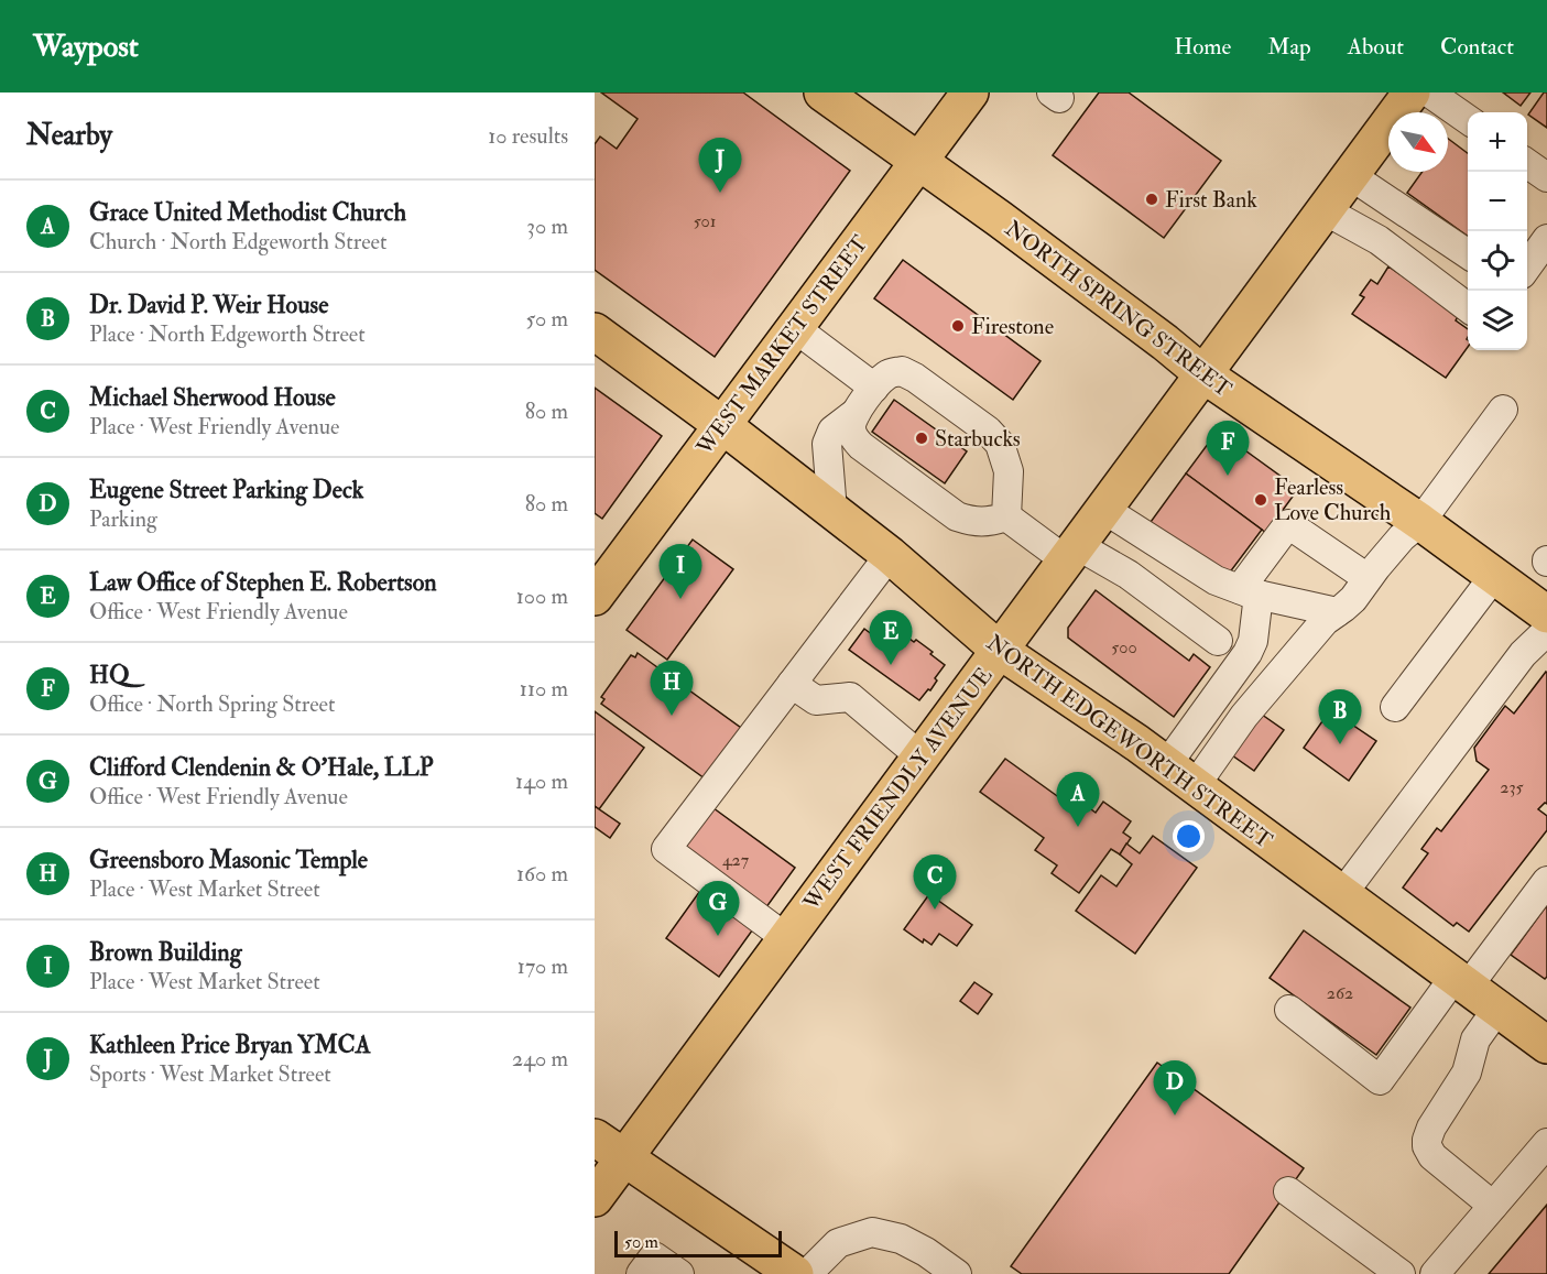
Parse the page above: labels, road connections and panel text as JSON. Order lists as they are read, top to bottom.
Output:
{
  "streets": {
    "main road": [
      "NORTH SPRING STREET",
      "WEST MARKET STREET",
      "NORTH EDGEWORTH STREET",
      "WEST FRIENDLY AVENUE"
    ]
  },
  "crossings": [
    ["NORTH SPRING STREET", "WEST MARKET STREET"],
    ["NORTH SPRING STREET", "WEST FRIENDLY AVENUE"],
    ["WEST MARKET STREET", "NORTH EDGEWORTH STREET"],
    ["NORTH EDGEWORTH STREET", "WEST FRIENDLY AVENUE"]
  ],
  "places": [
    "First Bank",
    "Firestone",
    "Starbucks",
    "Fearless Love Church"
  ],
  "house_numbers": [
    "501",
    "500",
    "235",
    "427",
    "262"
  ],
  "scale_bar": "50 m",
  "north": "bottom right",
  "page": {
    "header": "Waypost",
    "nav": [
      "Home",
      "Map",
      "About",
      "Contact"
    ],
    "heading": ["Nearby", "10 results"],
    "map_buttons": ["+", "−"],
    "pins": [
      "J",
      "F",
      "I",
      "E",
      "H",
      "B",
      "A",
      "C",
      "G",
      "D"
    ],
    "list": [
      {
        "mark": "A",
        "name": "Grace United Methodist Church",
        "note": "Church · North Edgeworth Street",
        "value": "30 m"
      },
      {
        "mark": "B",
        "name": "Dr. David P. Weir House",
        "note": "Place · North Edgeworth Street",
        "value": "50 m"
      },
      {
        "mark": "C",
        "name": "Michael Sherwood House",
        "note": "Place · West Friendly Avenue",
        "value": "80 m"
      },
      {
        "mark": "D",
        "name": "Eugene Street Parking Deck",
        "note": "Parking",
        "value": "80 m"
      },
      {
        "mark": "E",
        "name": "Law Office of Stephen E. Robertson",
        "note": "Office · West Friendly Avenue",
        "value": "100 m"
      },
      {
        "mark": "F",
        "name": "HQ",
        "note": "Office · North Spring Street",
        "value": "110 m"
      },
      {
        "mark": "G",
        "name": "Clifford Clendenin & O'Hale, LLP",
        "note": "Office · West Friendly Avenue",
        "value": "140 m"
      },
      {
        "mark": "H",
        "name": "Greensboro Masonic Temple",
        "note": "Place · West Market Street",
        "value": "160 m"
      },
      {
        "mark": "I",
        "name": "Brown Building",
        "note": "Place · West Market Street",
        "value": "170 m"
      },
      {
        "mark": "J",
        "name": "Kathleen Price Bryan YMCA",
        "note": "Sports · West Market Street",
        "value": "240 m"
      }
    ],
    "scale": "50 m"
  }
}
